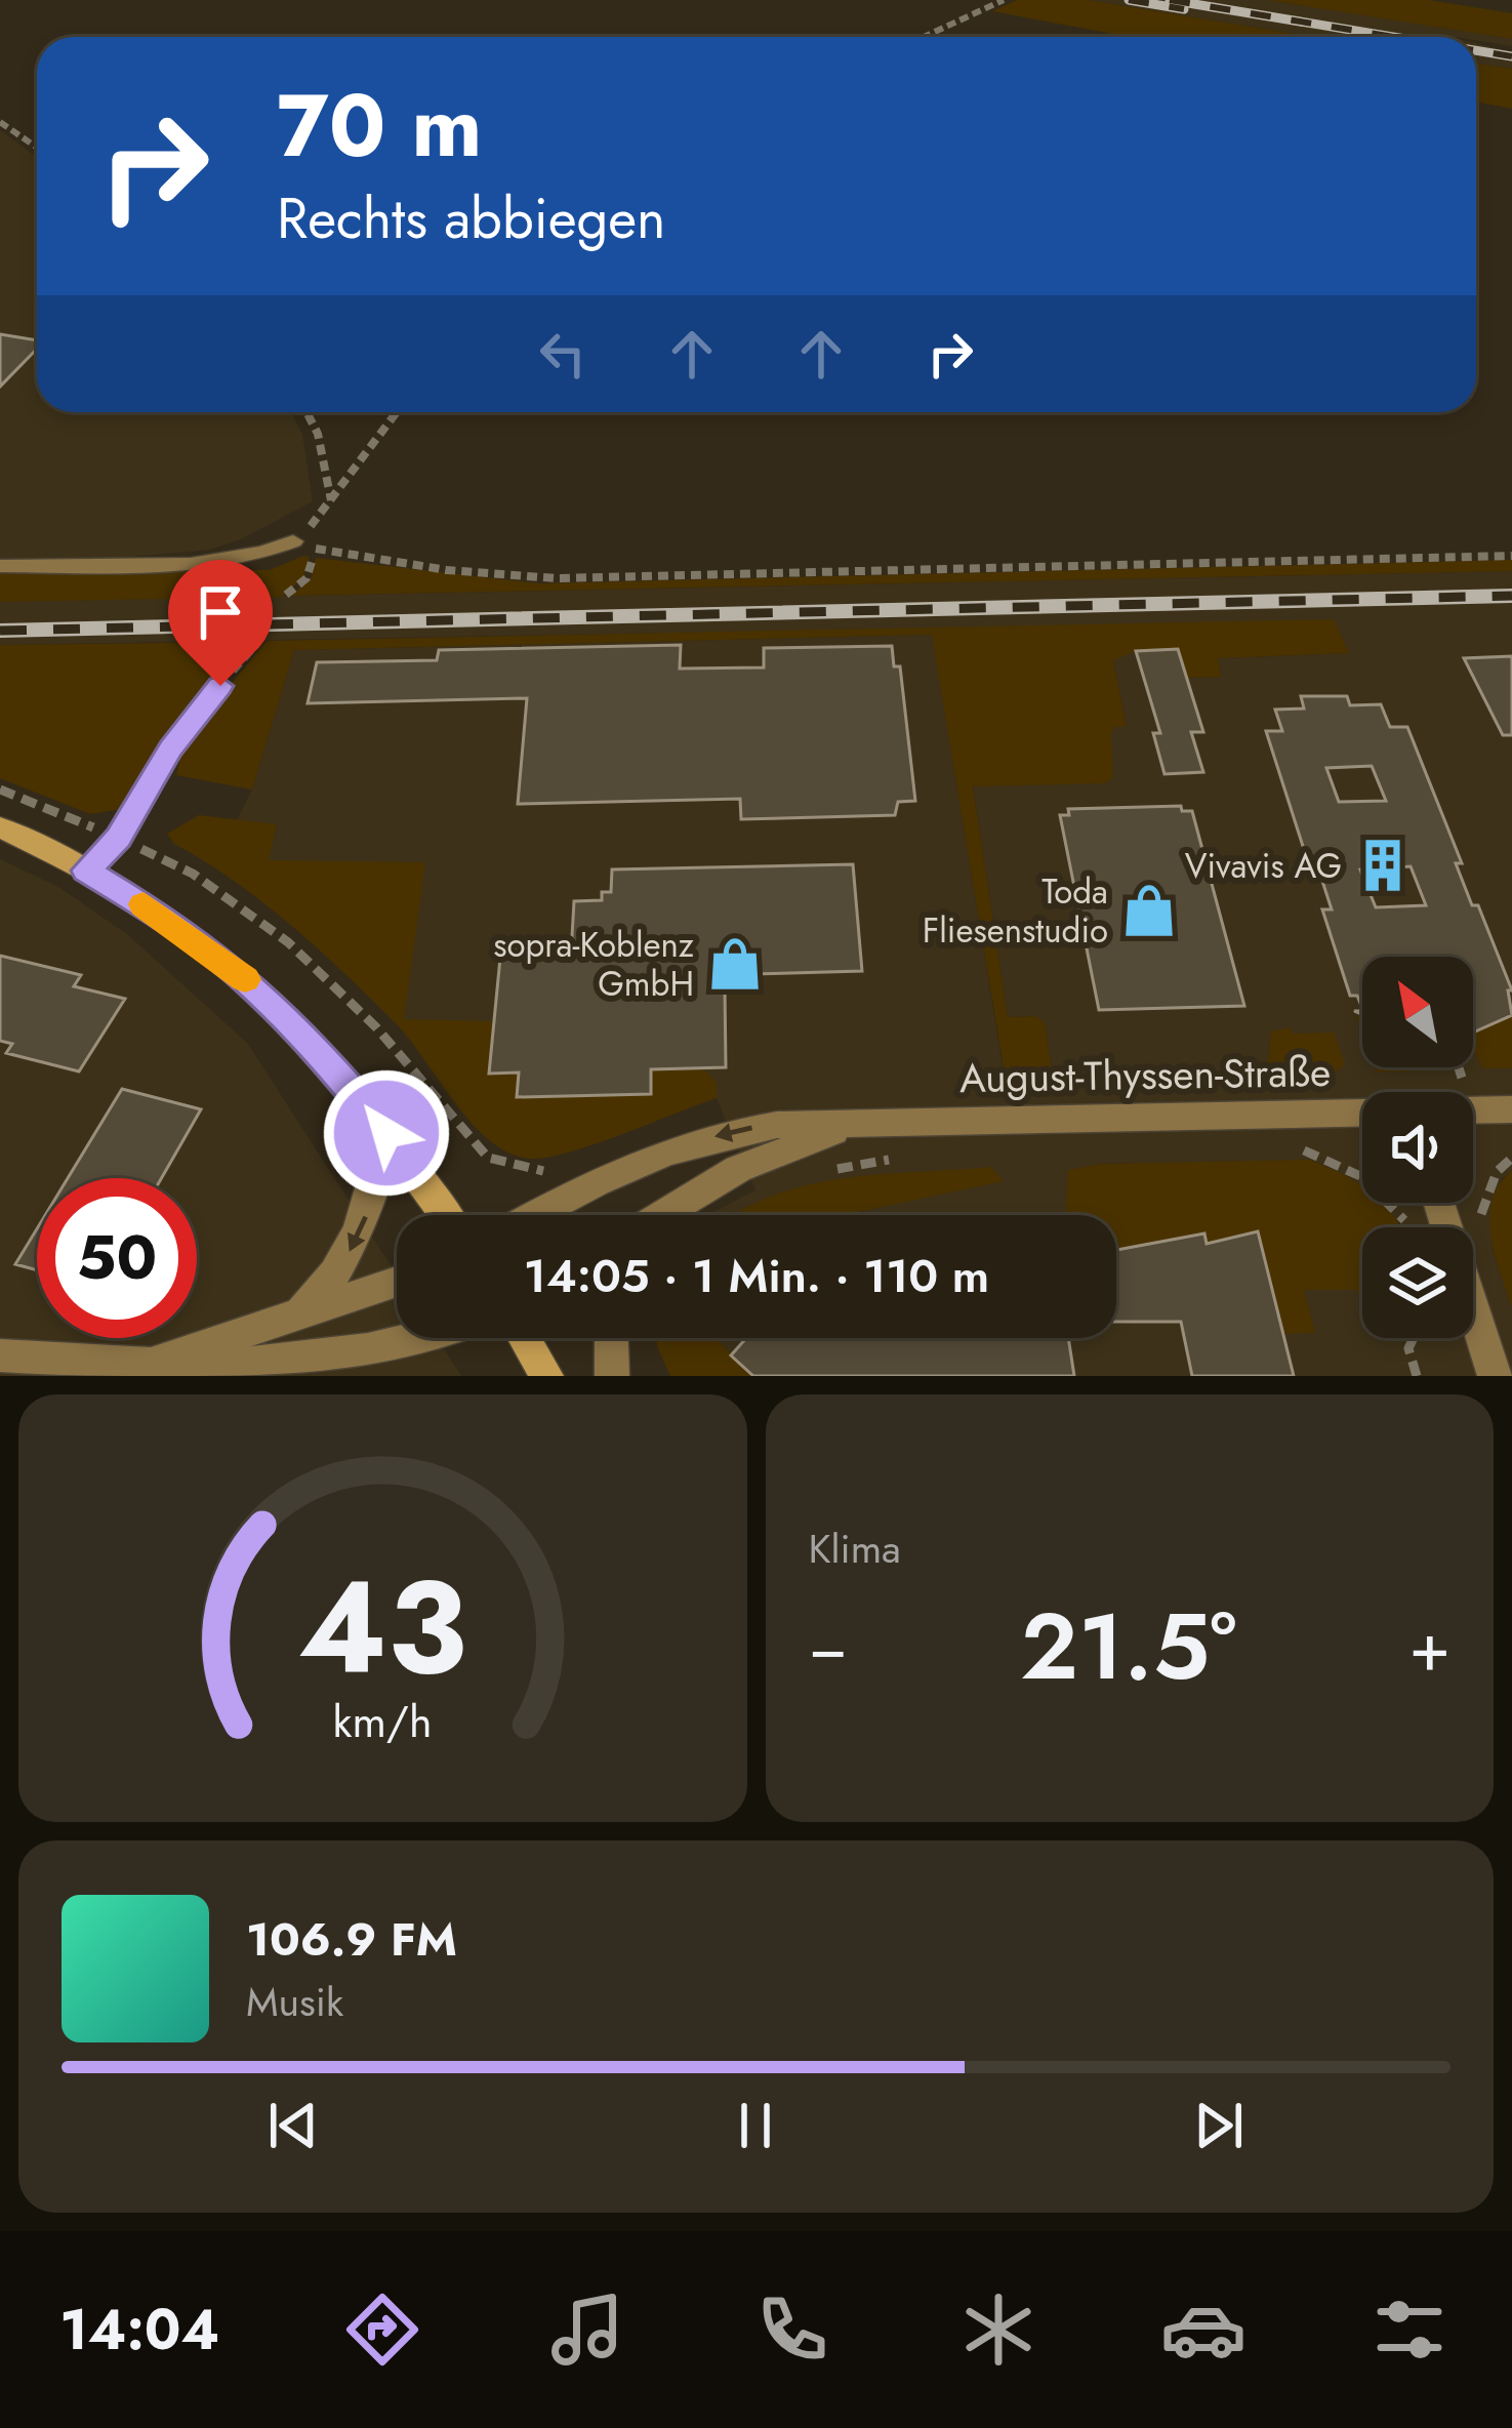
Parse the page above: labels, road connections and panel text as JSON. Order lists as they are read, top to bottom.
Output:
{
  "streets": {
    "street": ["August-Thyssen-Straße"]
  },
  "places": {
    "building": ["Vivavis AG"],
    "shop": ["Toda Fliesenstudio", "sopra-Koblenz GmbH"]
  },
  "north": "top left",
  "page": {
    "turn": ["70 m", "Rechts abbiegen"],
    "limit": "50",
    "trip": "14:05 · 1 Min. · 110 m",
    "tile": "Klima",
    "heat": ["−", "21.5°", "+"],
    "song": ["106.9 FM", "Musik"],
    "tabs": "14:04",
    "gauge": ["43", "km/h"]
  }
}
